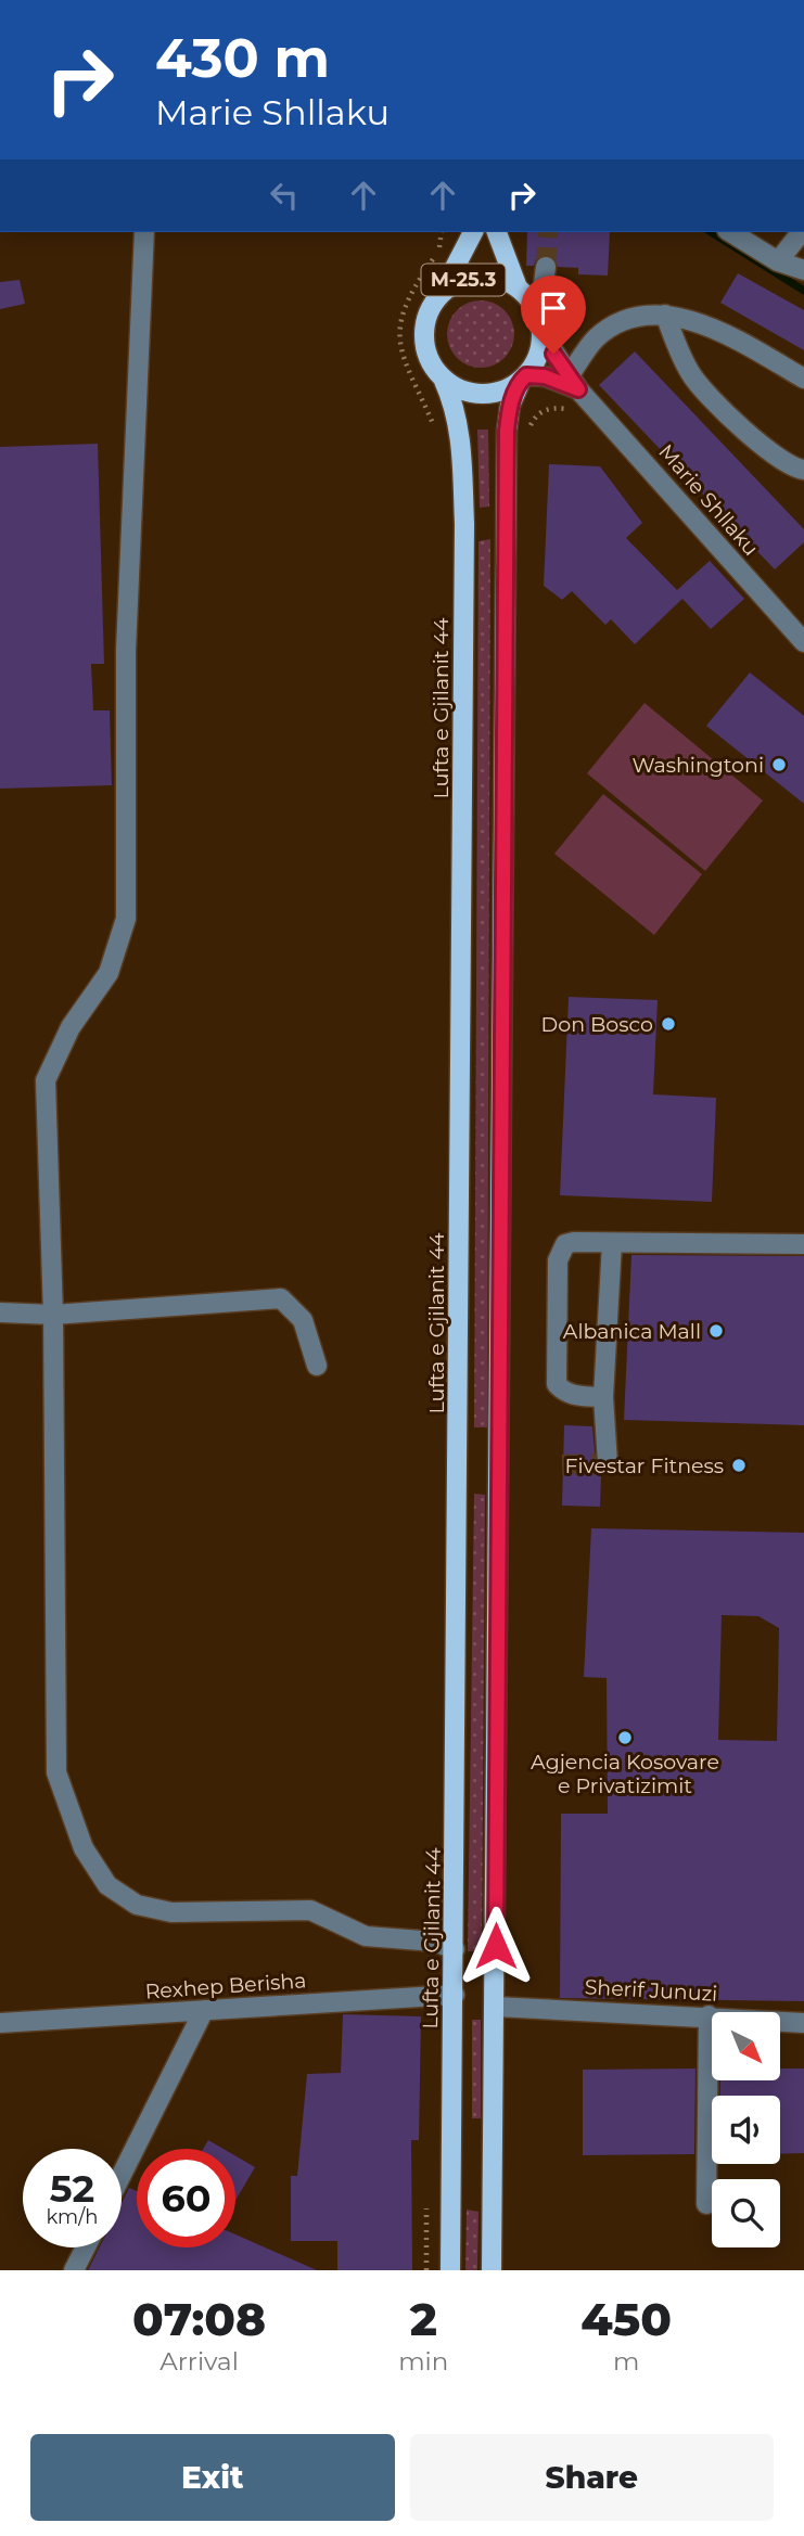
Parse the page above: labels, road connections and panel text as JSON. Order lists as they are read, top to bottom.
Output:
{
  "streets": {
    "main road": ["M-25.3", "Lufta e Gjilanit 44"],
    "street": ["Marie Shllaku", "Rexhep Berisha", "Sherif Junuzi"]
  },
  "crossings": [
    ["M-25.3", "Marie Shllaku"],
    ["M-25.3", "Lufta e Gjilanit 44"],
    ["Marie Shllaku", "Lufta e Gjilanit 44"],
    ["Lufta e Gjilanit 44", "Rexhep Berisha"]
  ],
  "places": [
    "Washingtoni",
    "Don Bosco",
    "Albanica Mall",
    "Fivestar Fitness",
    "Agjencia Kosovare e Privatizimit"
  ],
  "north": "bottom right",
  "page": {
    "turn": ["430 m", "Marie Shllaku"],
    "speed": "52 km/h",
    "limit": "60",
    "eta": [
      "07:08",
      "Arrival",
      "2",
      "min",
      "450",
      "m"
    ],
    "buttons": ["Exit", "Share"]
  }
}
